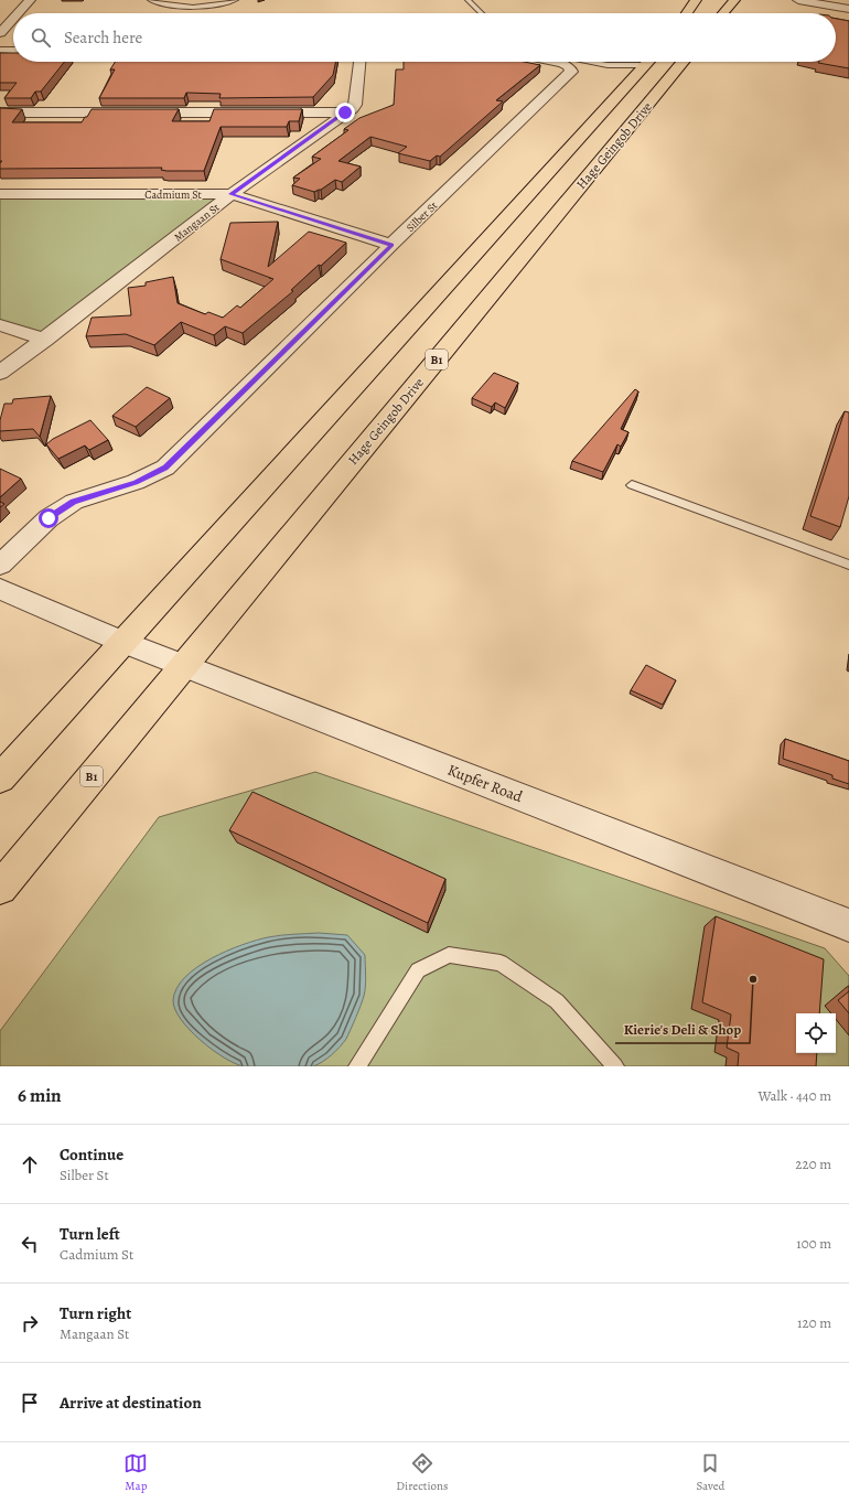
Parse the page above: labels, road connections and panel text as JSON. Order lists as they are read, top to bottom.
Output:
{
  "streets": {
    "highway": ["Hage Geingob Drive", "B1"],
    "street": [
      "Cadmium St",
      "Silber St",
      "Mangaan St",
      "Kupfer Road"
    ]
  },
  "crossings": [
    ["Hage Geingob Drive", "B1"],
    ["Hage Geingob Drive", "Kupfer Road"],
    ["Cadmium St", "Silber St"],
    ["Cadmium St", "Mangaan St"],
    ["B1", "Kupfer Road"]
  ],
  "places": ["Kierie's Deli & Shop"],
  "page": {
    "search": "Search here",
    "heading": ["6 min", "Walk · 440 m"],
    "list": [
      ["Continue", "Silber St", "220 m"],
      ["Turn left", "Cadmium St", "100 m"],
      ["Turn right", "Mangaan St", "120 m"],
      "Arrive at destination"
    ],
    "nav": ["Map", "Directions", "Saved"]
  }
}
